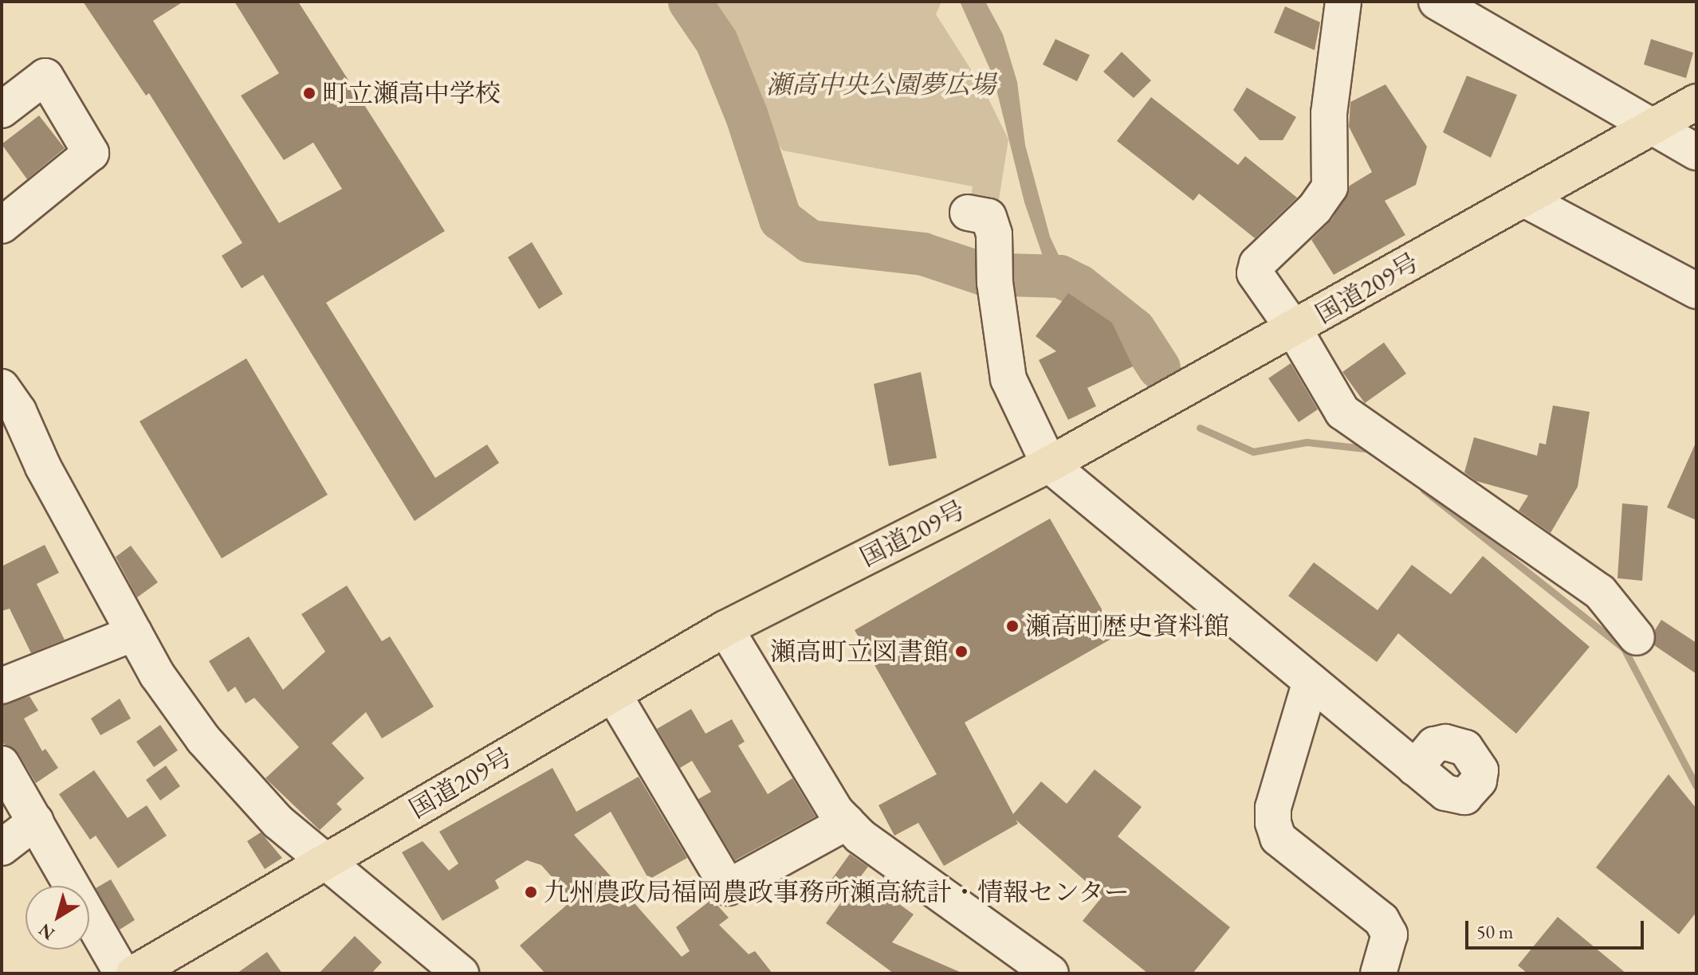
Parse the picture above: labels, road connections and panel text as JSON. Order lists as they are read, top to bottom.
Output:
{
  "streets": {
    "highway": ["国道209号"]
  },
  "parks": ["瀬高中央公園夢広場"],
  "places": [
    "町立瀬高中学校",
    "瀬高町歴史資料館",
    "瀬高町立図書館",
    "九州農政局福岡農政事務所瀬高統計・情報センター"
  ],
  "scale_bar": "50 m",
  "north": "bottom left"
}
